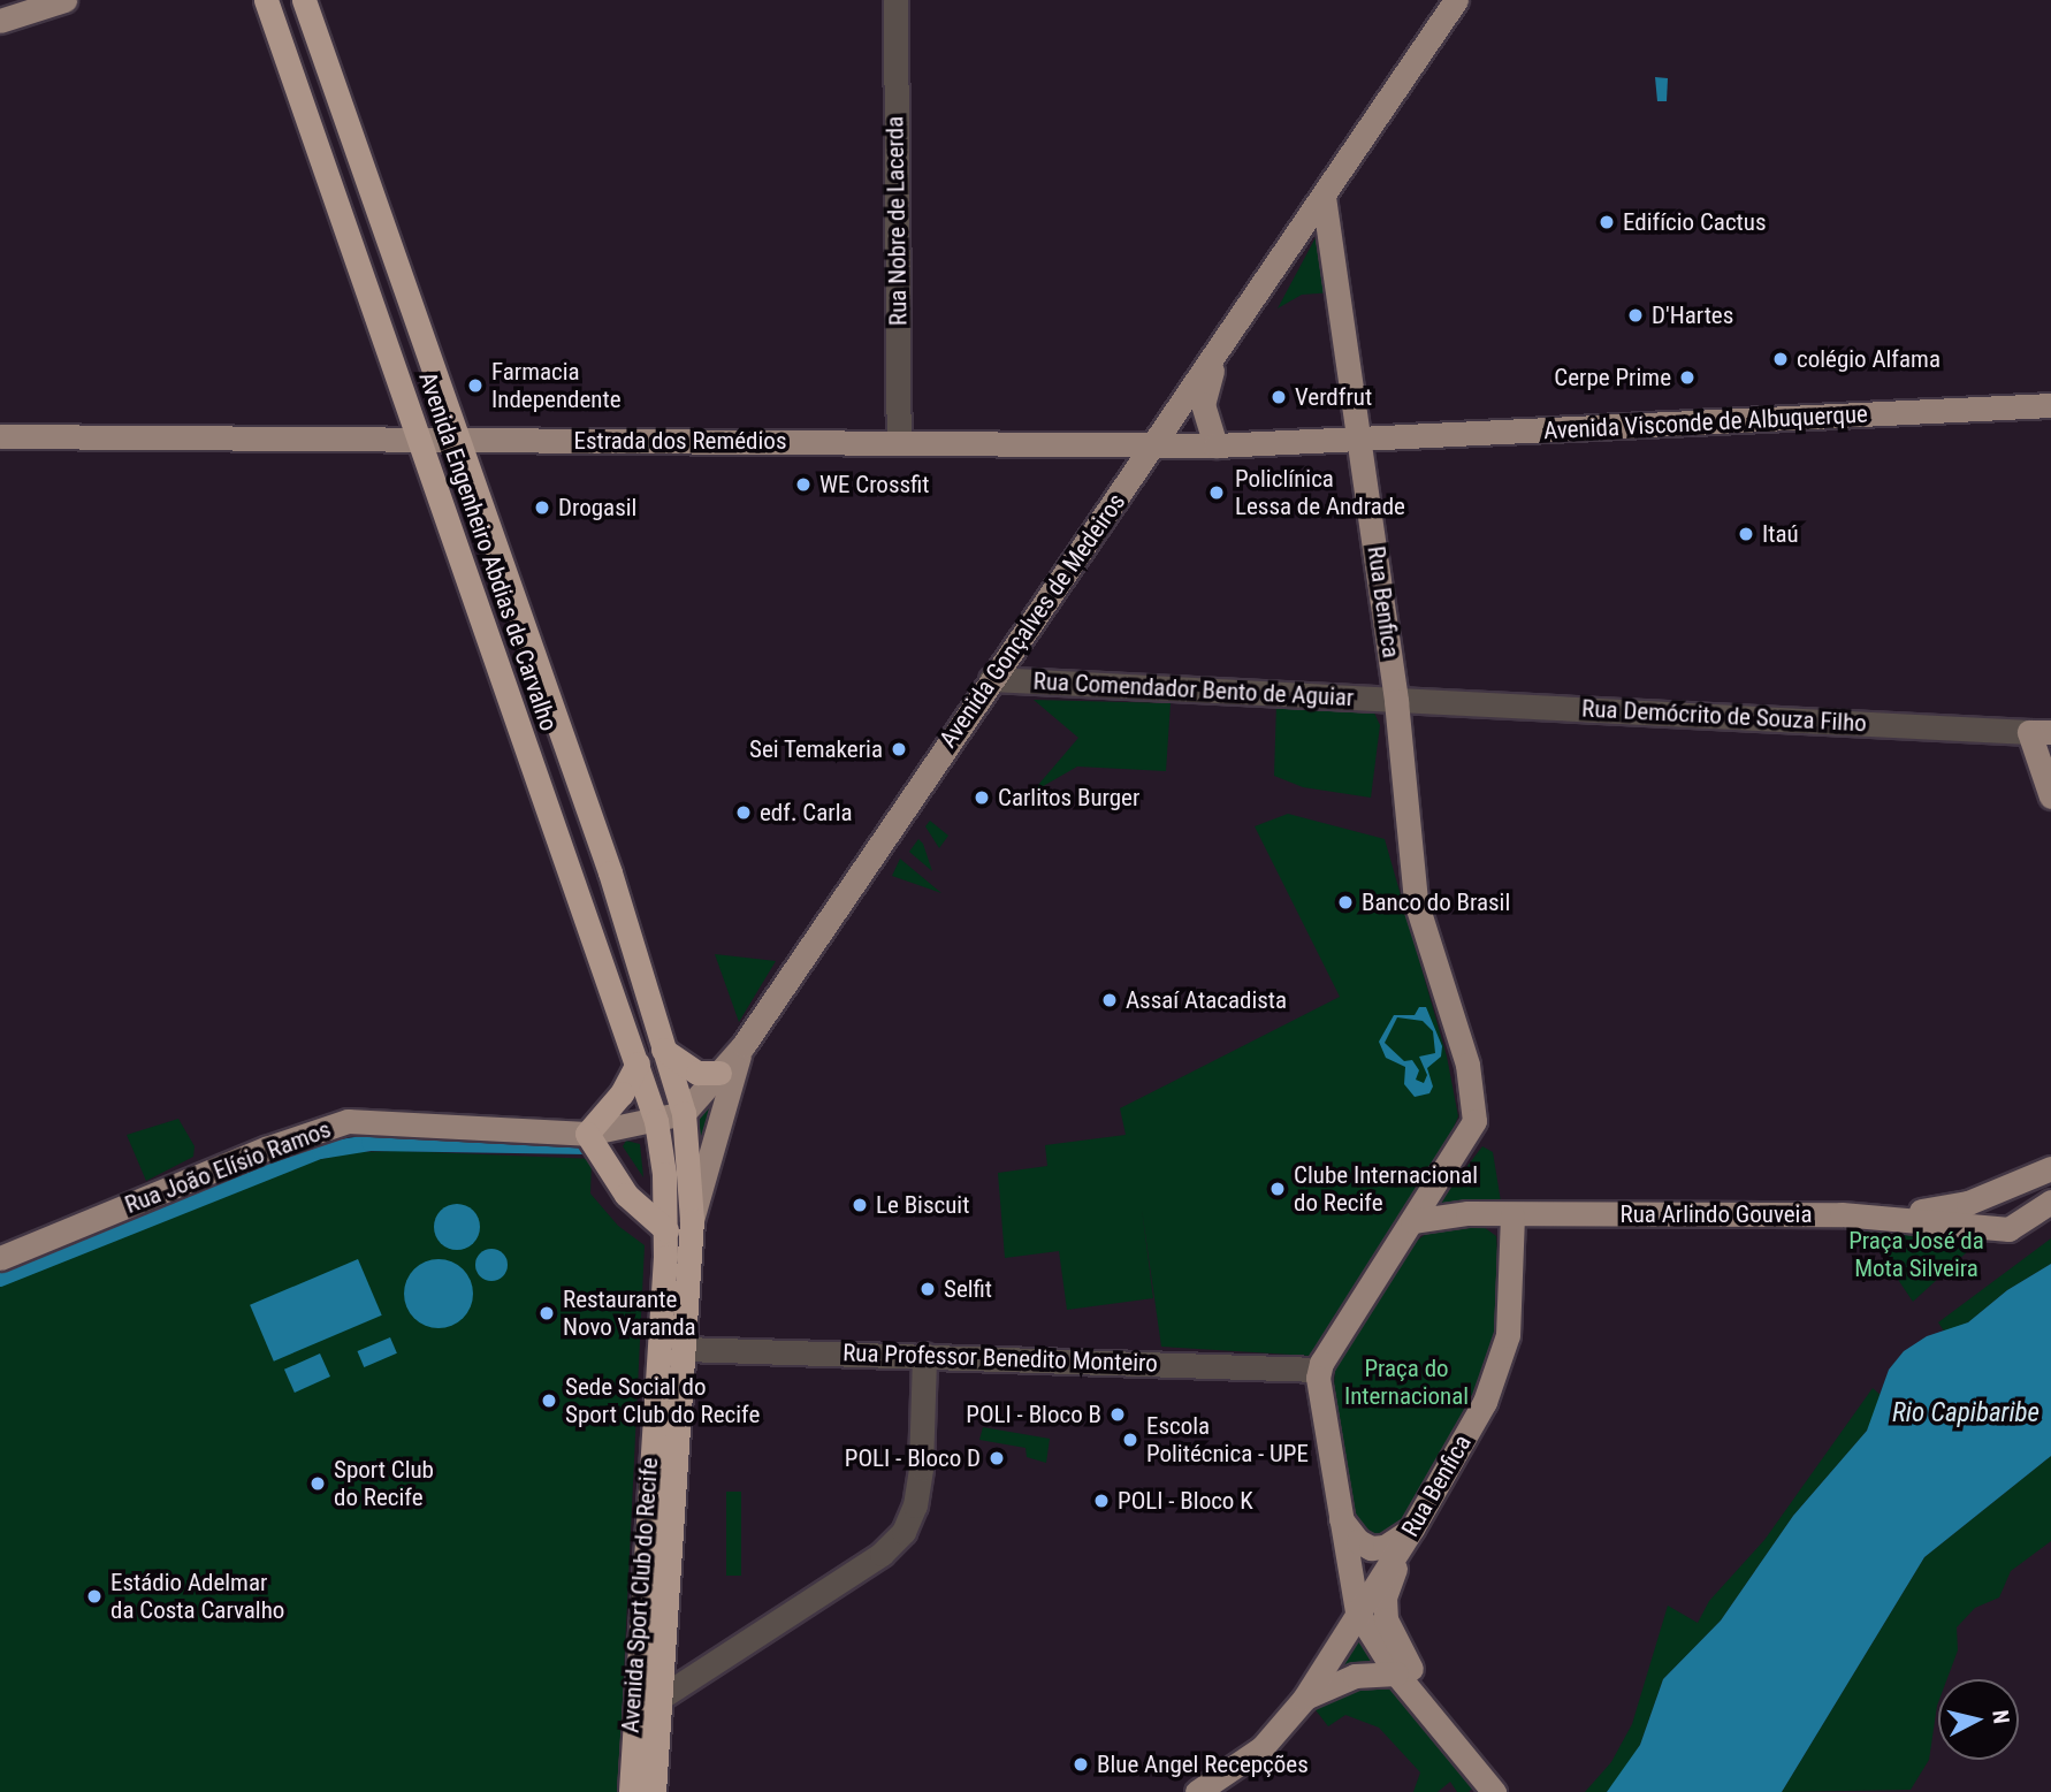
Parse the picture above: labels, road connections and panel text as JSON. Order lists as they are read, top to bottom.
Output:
{
  "streets": {
    "highway": ["Avenida Engenheiro Abdias de Carvalho", "Avenida Sport Club do Recife"],
    "main road": [
      "Avenida Visconde de Albuquerque",
      "Estrada dos Remédios",
      "Rua Benfica",
      "Avenida Gonçalves de Medeiros",
      "Rua João Elísio Ramos",
      "Rua Arlindo Gouveia"
    ],
    "street": [
      "Rua Nobre de Lacerda",
      "Rua Comendador Bento de Aguiar",
      "Rua Demócrito de Souza Filho",
      "Rua Professor Benedito Monteiro"
    ]
  },
  "crossings": [
    ["Rua Nobre de Lacerda", "Estrada dos Remédios"],
    ["Avenida Visconde de Albuquerque", "Estrada dos Remédios"],
    ["Avenida Visconde de Albuquerque", "Rua Benfica"],
    ["Estrada dos Remédios", "Avenida Engenheiro Abdias de Carvalho"],
    ["Estrada dos Remédios", "Rua Benfica"],
    ["Estrada dos Remédios", "Avenida Gonçalves de Medeiros"],
    ["Avenida Engenheiro Abdias de Carvalho", "Avenida Gonçalves de Medeiros"],
    ["Avenida Engenheiro Abdias de Carvalho", "Rua João Elísio Ramos"],
    ["Avenida Engenheiro Abdias de Carvalho", "Avenida Sport Club do Recife"],
    ["Rua Benfica", "Avenida Gonçalves de Medeiros"],
    ["Rua Benfica", "Rua Comendador Bento de Aguiar"],
    ["Rua Benfica", "Rua Demócrito de Souza Filho"],
    ["Rua Benfica", "Rua Arlindo Gouveia"],
    ["Rua Benfica", "Rua Professor Benedito Monteiro"],
    ["Avenida Gonçalves de Medeiros", "Rua Comendador Bento de Aguiar"],
    ["Avenida Gonçalves de Medeiros", "Avenida Sport Club do Recife"],
    ["Rua Comendador Bento de Aguiar", "Rua Demócrito de Souza Filho"],
    ["Rua João Elísio Ramos", "Avenida Sport Club do Recife"],
    ["Rua Professor Benedito Monteiro", "Avenida Sport Club do Recife"]
  ],
  "water": ["Rio Capibaribe"],
  "parks": ["Praça José da Mota Silveira", "Praça do Internacional"],
  "places": [
    "Edifício Cactus",
    "D'Hartes",
    "colégio Alfama",
    "Cerpe Prime",
    "Farmacia Independente",
    "Verdfrut",
    "WE Crossfit",
    "Policlínica Lessa de Andrade",
    "Drogasil",
    "Itaú",
    "Sei Temakeria",
    "Carlitos Burger",
    "edf. Carla",
    "Banco do Brasil",
    "Assaí Atacadista",
    "Clube Internacional do Recife",
    "Le Biscuit",
    "Selfit",
    "Restaurante Novo Varanda",
    "Sede Social do Sport Club do Recife",
    "POLI - Bloco B",
    "Escola Politécnica - UPE",
    "POLI - Bloco D",
    "Sport Club do Recife",
    "POLI - Bloco K",
    "Estádio Adelmar da Costa Carvalho",
    "Blue Angel Recepções"
  ],
  "north": "right"
}
